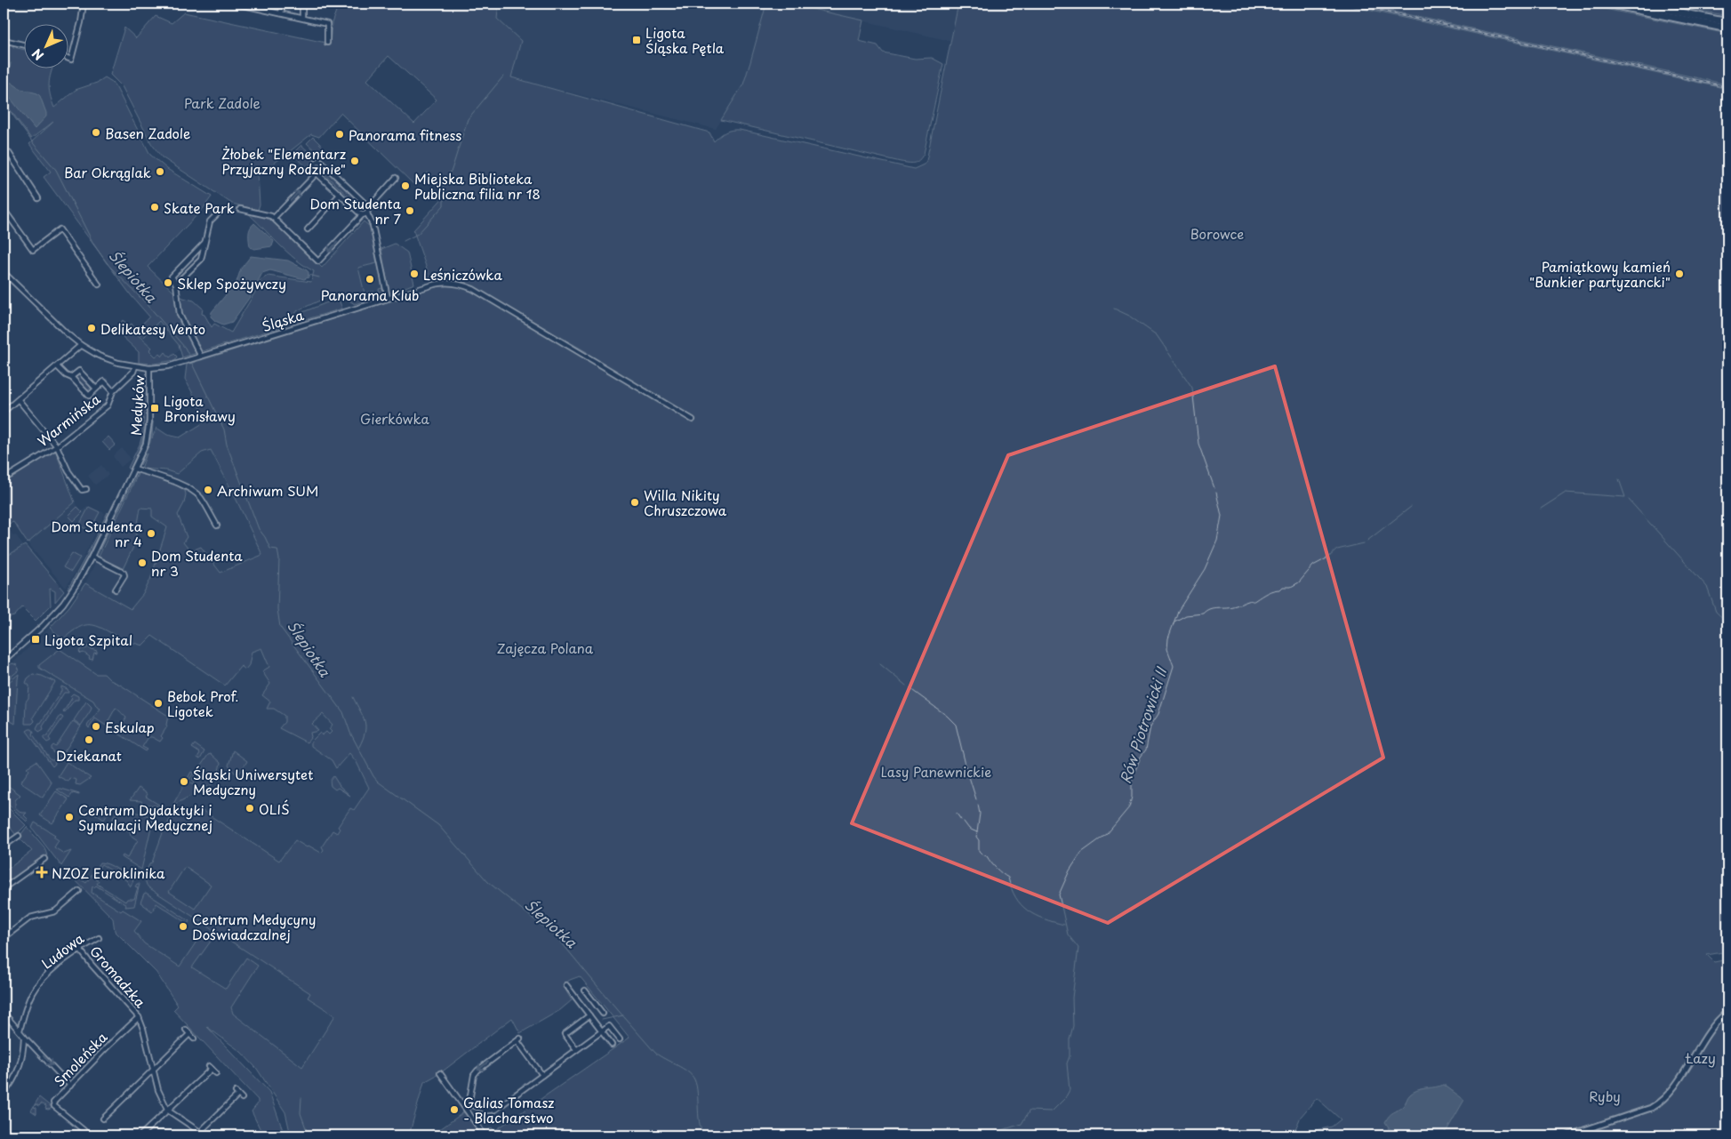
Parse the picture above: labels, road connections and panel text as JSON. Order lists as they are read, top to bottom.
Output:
{
  "streets": {
    "street": [
      "Śląska",
      "Medyków",
      "Warmińska",
      "Ludowa",
      "Gromadzka",
      "Smoleńska"
    ]
  },
  "crossings": [
    ["Śląska", "Medyków"],
    ["Śląska", "Warmińska"],
    ["Ludowa", "Gromadzka"],
    ["Gromadzka", "Smoleńska"]
  ],
  "water": ["Ślepiotka", "Rów Piotrowicki II"],
  "parks": [
    "Park Zadole",
    "Borowce",
    "Gierkówka",
    "Zajęcza Polana",
    "Lasy Panewnickie",
    "Łazy",
    "Ryby"
  ],
  "places": {
    "transit": ["Ligota Śląska Pętla", "Ligota Bronisławy", "Ligota Szpital"],
    "other": [
      "Basen Zadole",
      "Panorama fitness",
      "Żłobek \"Elementarz Przyjazny Rodzinie\"",
      "Bar Okrąglak",
      "Miejska Biblioteka Publiczna filia nr 18",
      "Skate Park",
      "Dom Studenta nr 7",
      "Leśniczówka",
      "Pamiątkowy kamień \"Bunkier partyzancki\"",
      "Panorama Klub",
      "Sklep Spożywczy",
      "Delikatesy Vento",
      "Archiwum SUM",
      "Willa Nikity Chruszczowa",
      "Dom Studenta nr 4",
      "Dom Studenta nr 3",
      "Bebok Prof. Ligotek",
      "Eskulap",
      "Dziekanat",
      "Śląski Uniwersytet Medyczny",
      "OLIŚ",
      "Centrum Dydaktyki i Symulacji Medycznej",
      "Centrum Medycyny Doświadczalnej",
      "Galias Tomasz - Blacharstwo"
    ],
    "health": ["NZOZ Euroklinika"]
  },
  "north": "bottom left"
}
